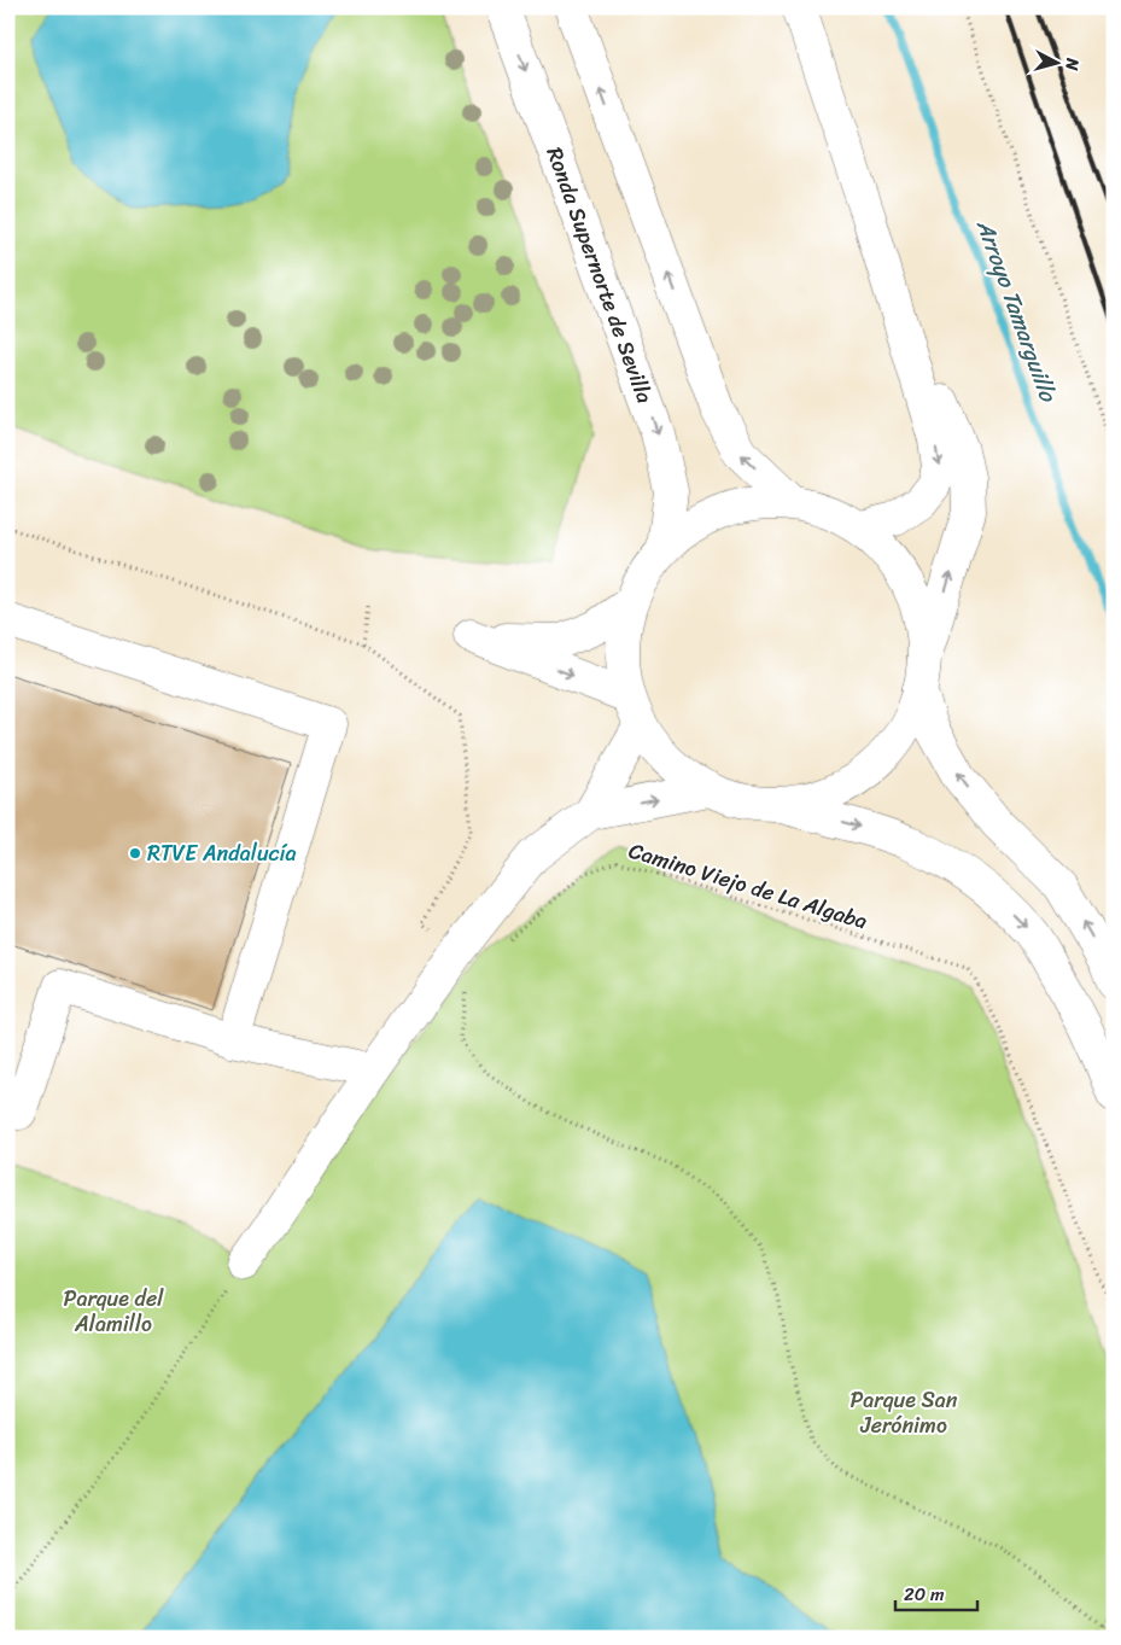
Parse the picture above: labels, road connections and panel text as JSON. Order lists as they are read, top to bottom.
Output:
{
  "streets": {
    "main road": ["Ronda Supernorte de Sevilla"],
    "path": ["Camino Viejo de La Algaba"]
  },
  "water": ["Arroyo Tamarguillo"],
  "parks": ["Parque del Alamillo", "Parque San Jerónimo"],
  "places": ["RTVE Andalucía"],
  "scale_bar": "20 m",
  "north": "right"
}
